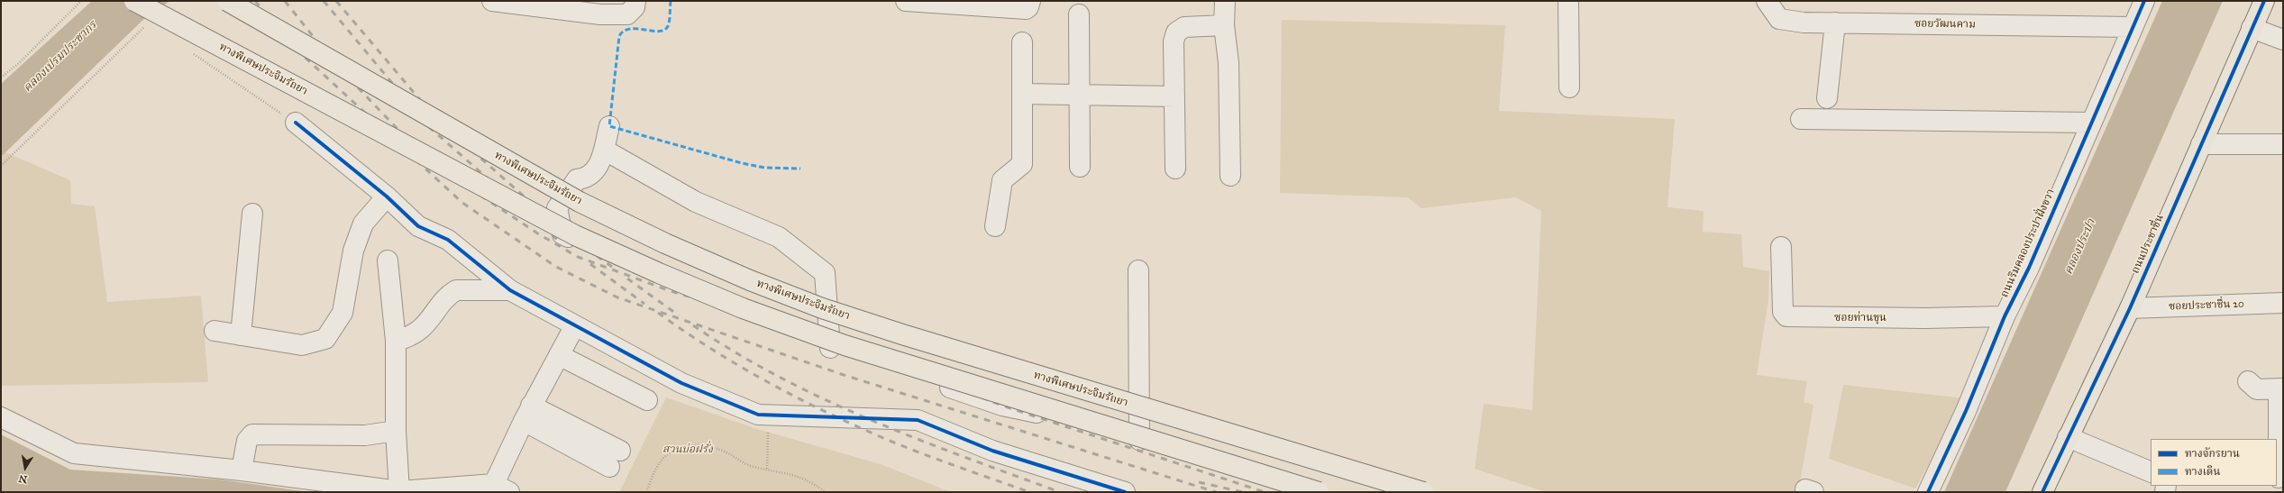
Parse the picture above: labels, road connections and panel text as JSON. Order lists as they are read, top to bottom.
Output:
{
  "streets": {
    "main road": ["ทางพิเศษประจิมรัถยา", "ถนนประชาชื่น"],
    "street": [
      "ซอยวัฒนคาม",
      "ถนนริมคลองประปาฝั่งขวา",
      "ซอยประชาชื่น 20",
      "ซอยท่านขุน"
    ]
  },
  "crossings": [
    ["ซอยวัฒนคาม", "ถนนริมคลองประปาฝั่งขวา"],
    ["ถนนริมคลองประปาฝั่งขวา", "ซอยท่านขุน"],
    ["ถนนประชาชื่น", "ซอยประชาชื่น 20"]
  ],
  "water": ["คลองเปรมประชากร", "คลองประปา"],
  "parks": ["สวนบ่อฝรั่ง"],
  "legend": ["ทางจักรยาน", "ทางเดิน"],
  "north": "bottom"
}
